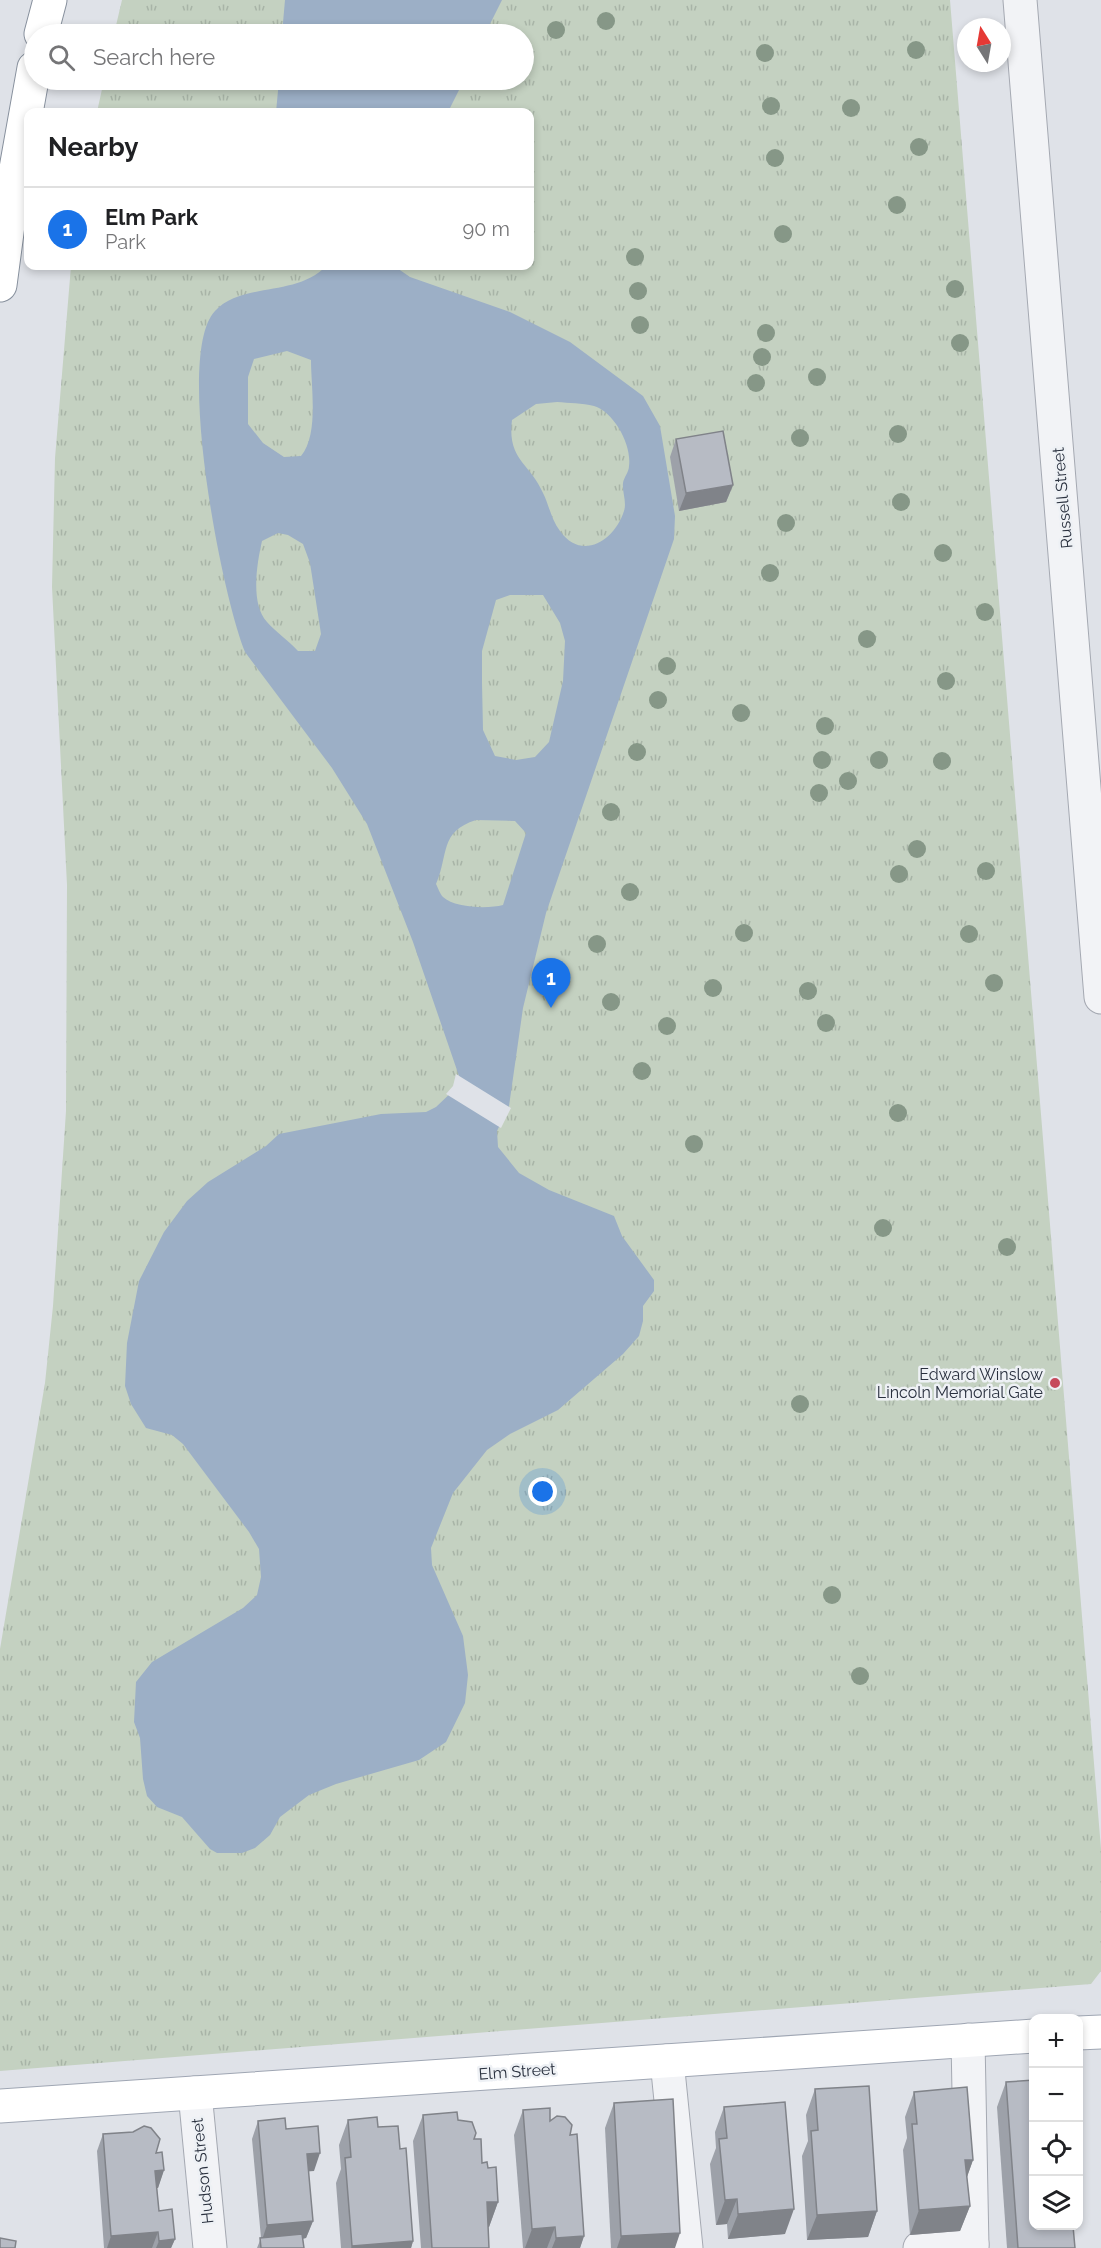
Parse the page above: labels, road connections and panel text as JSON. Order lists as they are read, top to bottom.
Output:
{
  "streets": {
    "main road": ["Elm Street"],
    "street": ["Russell Street", "Hudson Street"]
  },
  "crossings": [
    ["Elm Street", "Hudson Street"]
  ],
  "places": ["Edward Winslow Lincoln Memorial Gate"],
  "north": "top",
  "page": {
    "search": "Search here",
    "heading": "Nearby",
    "list": [
      {
        "mark": "1",
        "name": "Elm Park",
        "note": "Park",
        "value": "90 m"
      }
    ],
    "pins": "1",
    "map_buttons": ["+", "−"]
  }
}
